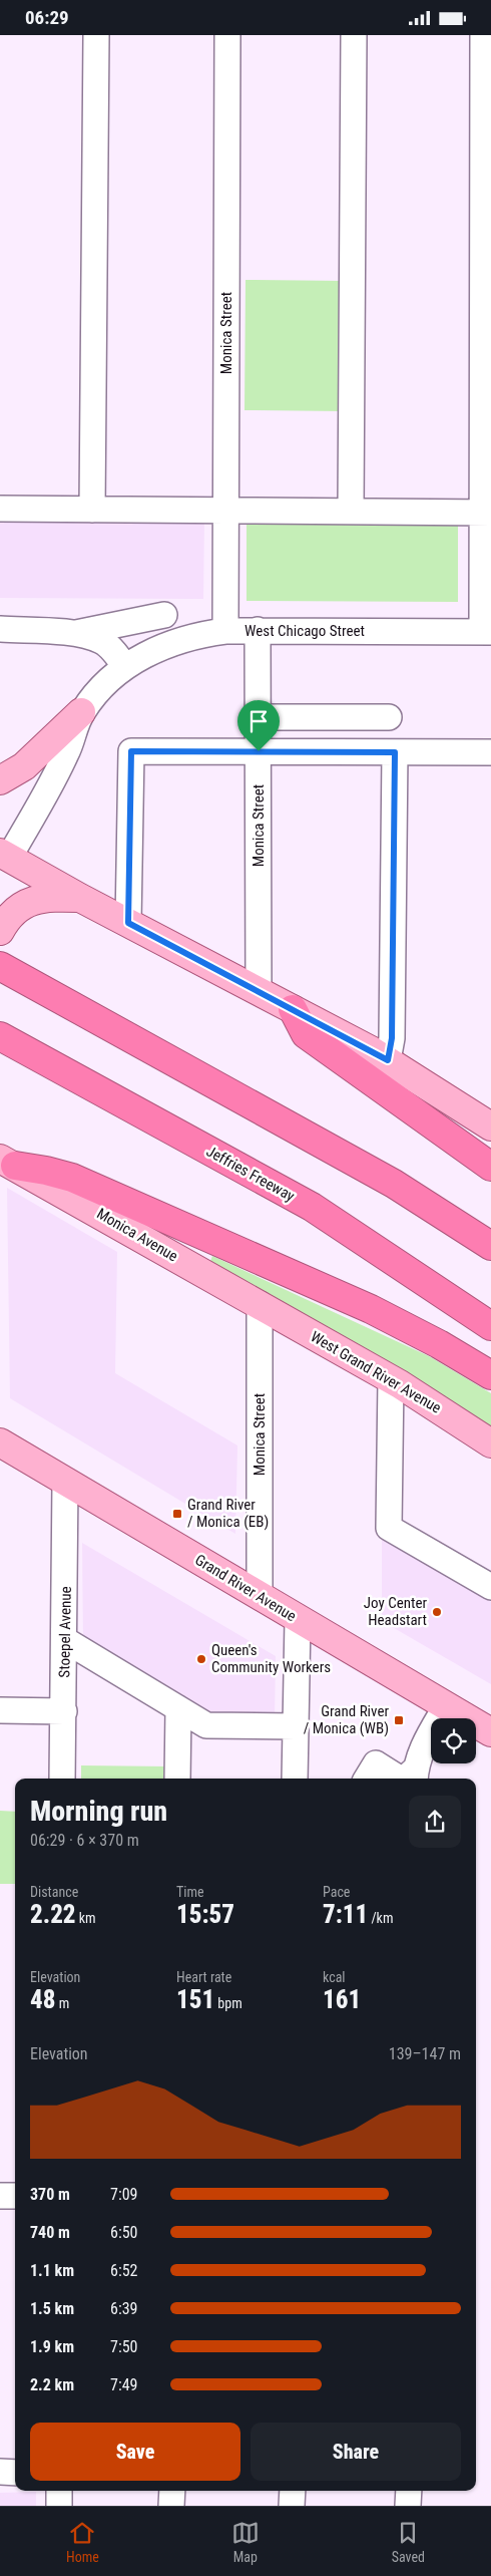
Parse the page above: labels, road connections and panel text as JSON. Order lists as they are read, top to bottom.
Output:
{
  "streets": {
    "highway": ["Jeffries Freeway"],
    "main road": ["Monica Avenue", "West Grand River Avenue", "Grand River Avenue"],
    "street": ["Monica Street", "West Chicago Street", "Stoepel Avenue"]
  },
  "crossings": [
    ["Monica Street", "West Chicago Street"],
    ["Monica Street", "Monica Avenue"],
    ["Monica Street", "West Grand River Avenue"],
    ["Monica Street", "Grand River Avenue"],
    ["Monica Avenue", "West Grand River Avenue"],
    ["Grand River Avenue", "Stoepel Avenue"]
  ],
  "places": {
    "transit": ["Grand River / Monica (EB)", "Grand River / Monica (WB)"],
    "other": ["Joy Center Headstart", "Queen's Community Workers"]
  },
  "page": {
    "status": "06:29",
    "heading": ["Morning run", "06:29 · 6 × 370 m"],
    "stats": [
      ["Distance", "2.22 km"],
      ["Time", "15:57"],
      ["Pace", "7:11 /km"],
      ["Elevation", "48 m"],
      ["Heart rate", "151 bpm"],
      ["kcal", "161"]
    ],
    "chart": ["Elevation", "139–147 m"],
    "list": [
      {
        "name": "370 m",
        "note": "7:09"
      },
      {
        "name": "740 m",
        "note": "6:50"
      },
      {
        "name": "1.1 km",
        "note": "6:52"
      },
      {
        "name": "1.5 km",
        "note": "6:39"
      },
      {
        "name": "1.9 km",
        "note": "7:50"
      },
      {
        "name": "2.2 km",
        "note": "7:49"
      }
    ],
    "buttons": ["Save", "Share"],
    "tabs": ["Home", "Map", "Saved"]
  }
}
